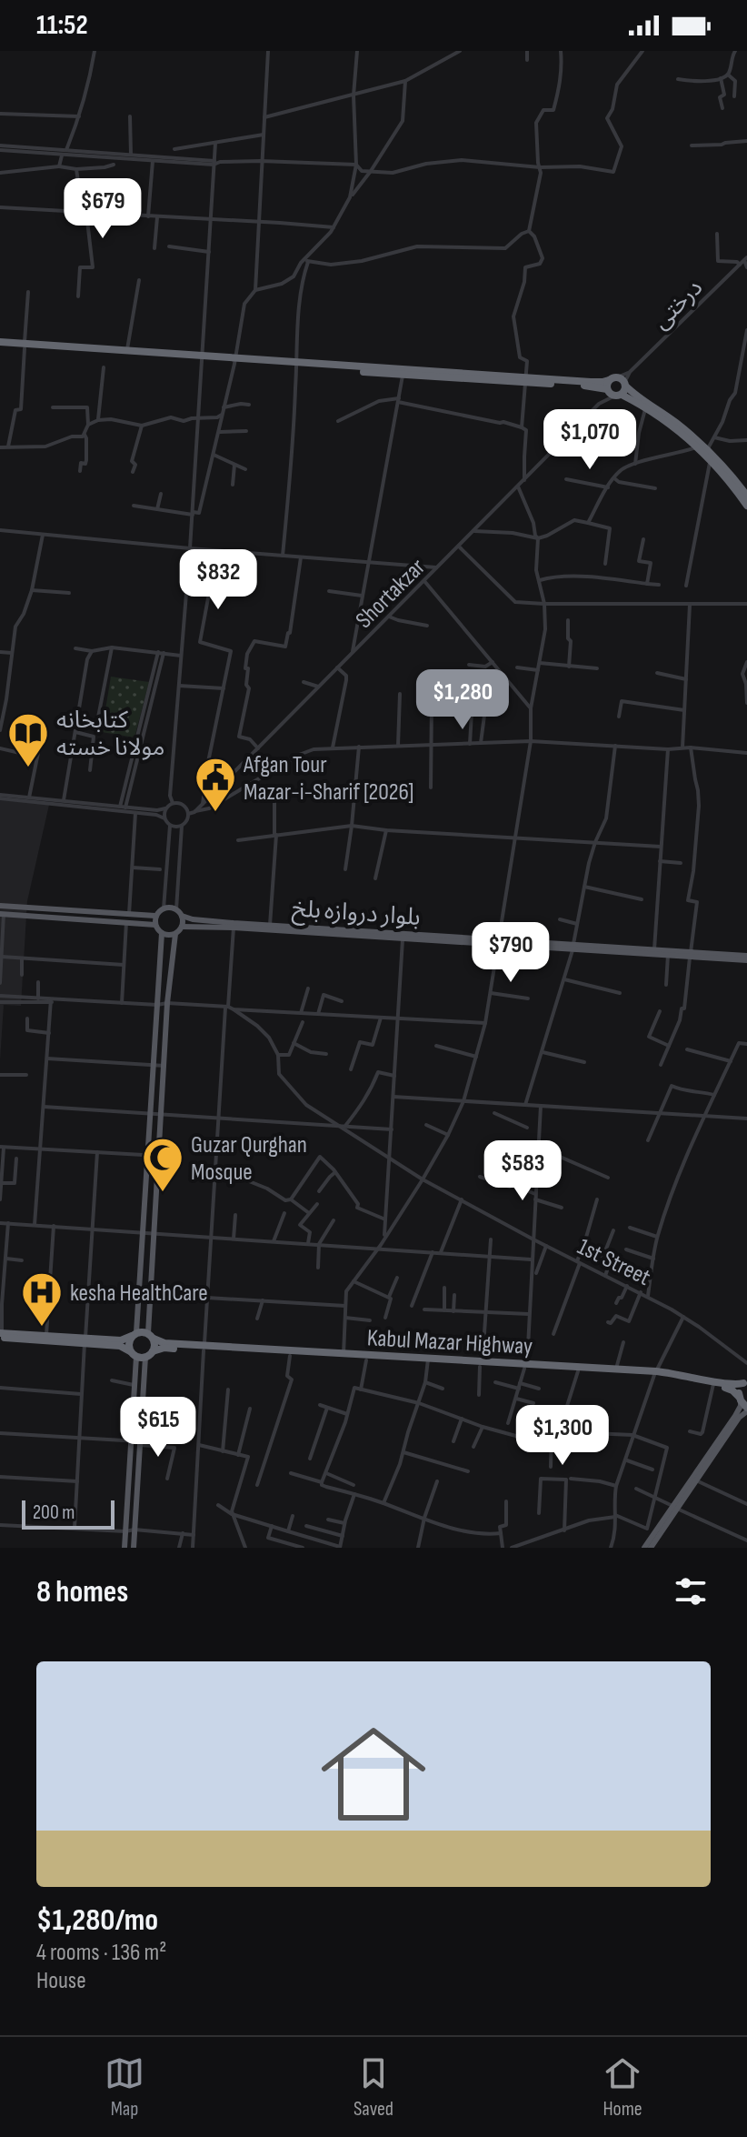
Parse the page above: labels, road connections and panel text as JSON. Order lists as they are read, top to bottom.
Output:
{
  "streets": {
    "highway": ["Kabul Mazar Highway"],
    "main road": ["بلوار دروازه بلخ"],
    "street": ["درختی", "Shortakzar", "1st Street"]
  },
  "places": {
    "library": ["کتابخانه مولانا خسته"],
    "public building": ["Afgan Tour Mazar-i-Sharif [2026]"],
    "mosque": ["Guzar Qurghan Mosque"],
    "hospital": ["kesha HealthCare"]
  },
  "scale_bar": "200 m",
  "page": {
    "status": "11:52",
    "price": [
      "$679",
      "$1,070",
      "$832",
      "$1,280",
      "$790",
      "$583",
      "$615",
      "$1,300"
    ],
    "scale": "200 m",
    "heading": "8 homes",
    "list": [
      {
        "name": "$1,280/mo",
        "note": "4 rooms · 136 m² · House"
      }
    ],
    "tabs": ["Map", "Saved", "Home"]
  }
}
